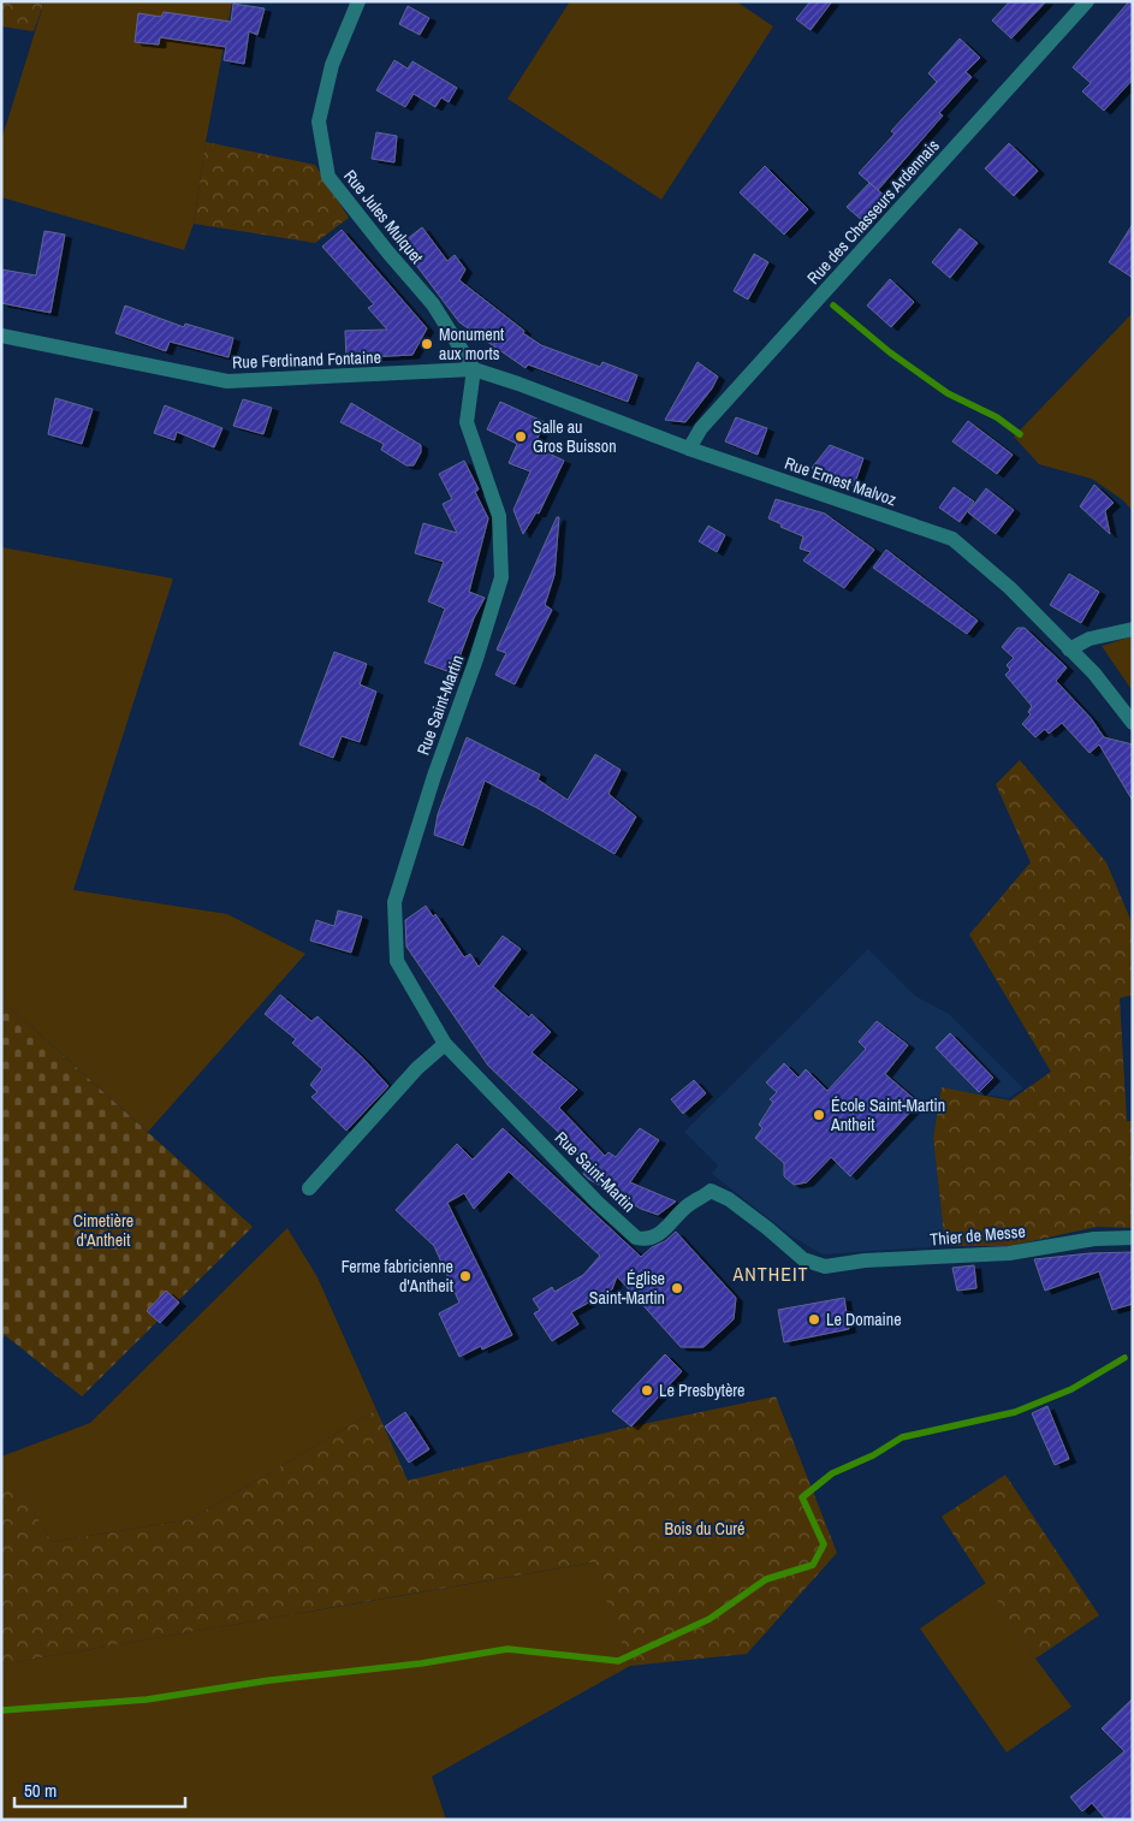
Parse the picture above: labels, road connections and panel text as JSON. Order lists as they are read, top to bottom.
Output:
{
  "streets": {
    "street": [
      "Rue des Chasseurs Ardennais",
      "Rue Jules Mulquet",
      "Rue Ferdinand Fontaine",
      "Rue Ernest Malvoz",
      "Rue Saint-Martin",
      "Thier de Messe"
    ]
  },
  "crossings": [
    ["Rue des Chasseurs Ardennais", "Rue Ernest Malvoz"],
    ["Rue Jules Mulquet", "Rue Ferdinand Fontaine"],
    ["Rue Jules Mulquet", "Rue Ernest Malvoz"],
    ["Rue Jules Mulquet", "Rue Saint-Martin"],
    ["Rue Ferdinand Fontaine", "Rue Ernest Malvoz"],
    ["Rue Ferdinand Fontaine", "Rue Saint-Martin"],
    ["Rue Ernest Malvoz", "Rue Saint-Martin"],
    ["Rue Saint-Martin", "Thier de Messe"]
  ],
  "districts": ["ANTHEIT"],
  "parks": ["Cimetière d'Antheit", "Bois du Curé"],
  "places": [
    "Monument aux morts",
    "Salle au Gros Buisson",
    "École Saint-Martin Antheit",
    "Ferme fabricienne d'Antheit",
    "Église Saint-Martin",
    "Le Domaine",
    "Le Presbytère"
  ],
  "scale_bar": "50 m"
}
